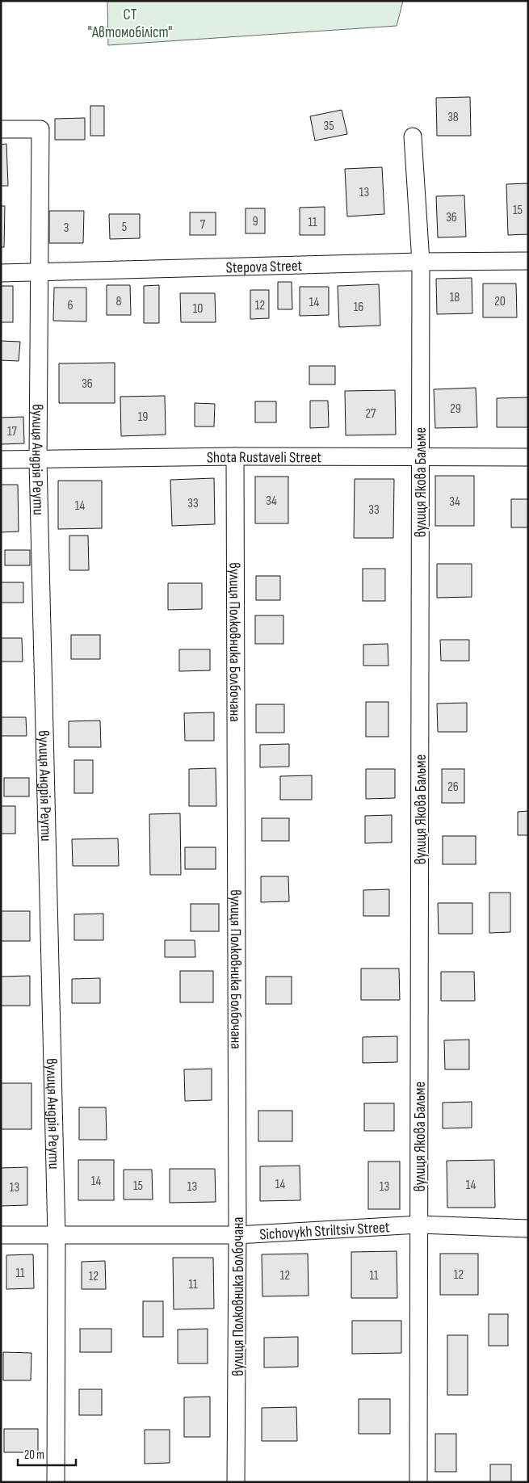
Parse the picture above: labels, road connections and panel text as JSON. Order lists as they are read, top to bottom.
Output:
{
  "streets": {
    "street": [
      "Stepova Street",
      "Shota Rustaveli Street",
      "вулиця Андрія Реути",
      "вулиця Якова Бальме",
      "вулиця Полковника Болбочана",
      "Sichovykh Striltsiv Street"
    ]
  },
  "crossings": [
    ["Stepova Street", "вулиця Андрія Реути"],
    ["Stepova Street", "вулиця Якова Бальме"],
    ["Shota Rustaveli Street", "вулиця Андрія Реути"],
    ["Shota Rustaveli Street", "вулиця Якова Бальме"],
    ["Shota Rustaveli Street", "вулиця Полковника Болбочана"],
    ["вулиця Андрія Реути", "Sichovykh Striltsiv Street"],
    ["вулиця Якова Бальме", "Sichovykh Striltsiv Street"],
    ["вулиця Полковника Болбочана", "Sichovykh Striltsiv Street"]
  ],
  "parks": ["СТ \"Автомобіліст\""],
  "house_numbers": [
    "38",
    "35",
    "13",
    "15",
    "36",
    "9",
    "11",
    "7",
    "5",
    "3",
    "18",
    "8",
    "20",
    "14",
    "6",
    "12",
    "16",
    "10",
    "36",
    "29",
    "27",
    "19",
    "17",
    "34",
    "34",
    "33",
    "14",
    "33",
    "26",
    "14",
    "14",
    "14",
    "15",
    "13",
    "13",
    "13",
    "11",
    "12",
    "12",
    "11",
    "12",
    "11"
  ],
  "scale_bar": "20 m"
}
